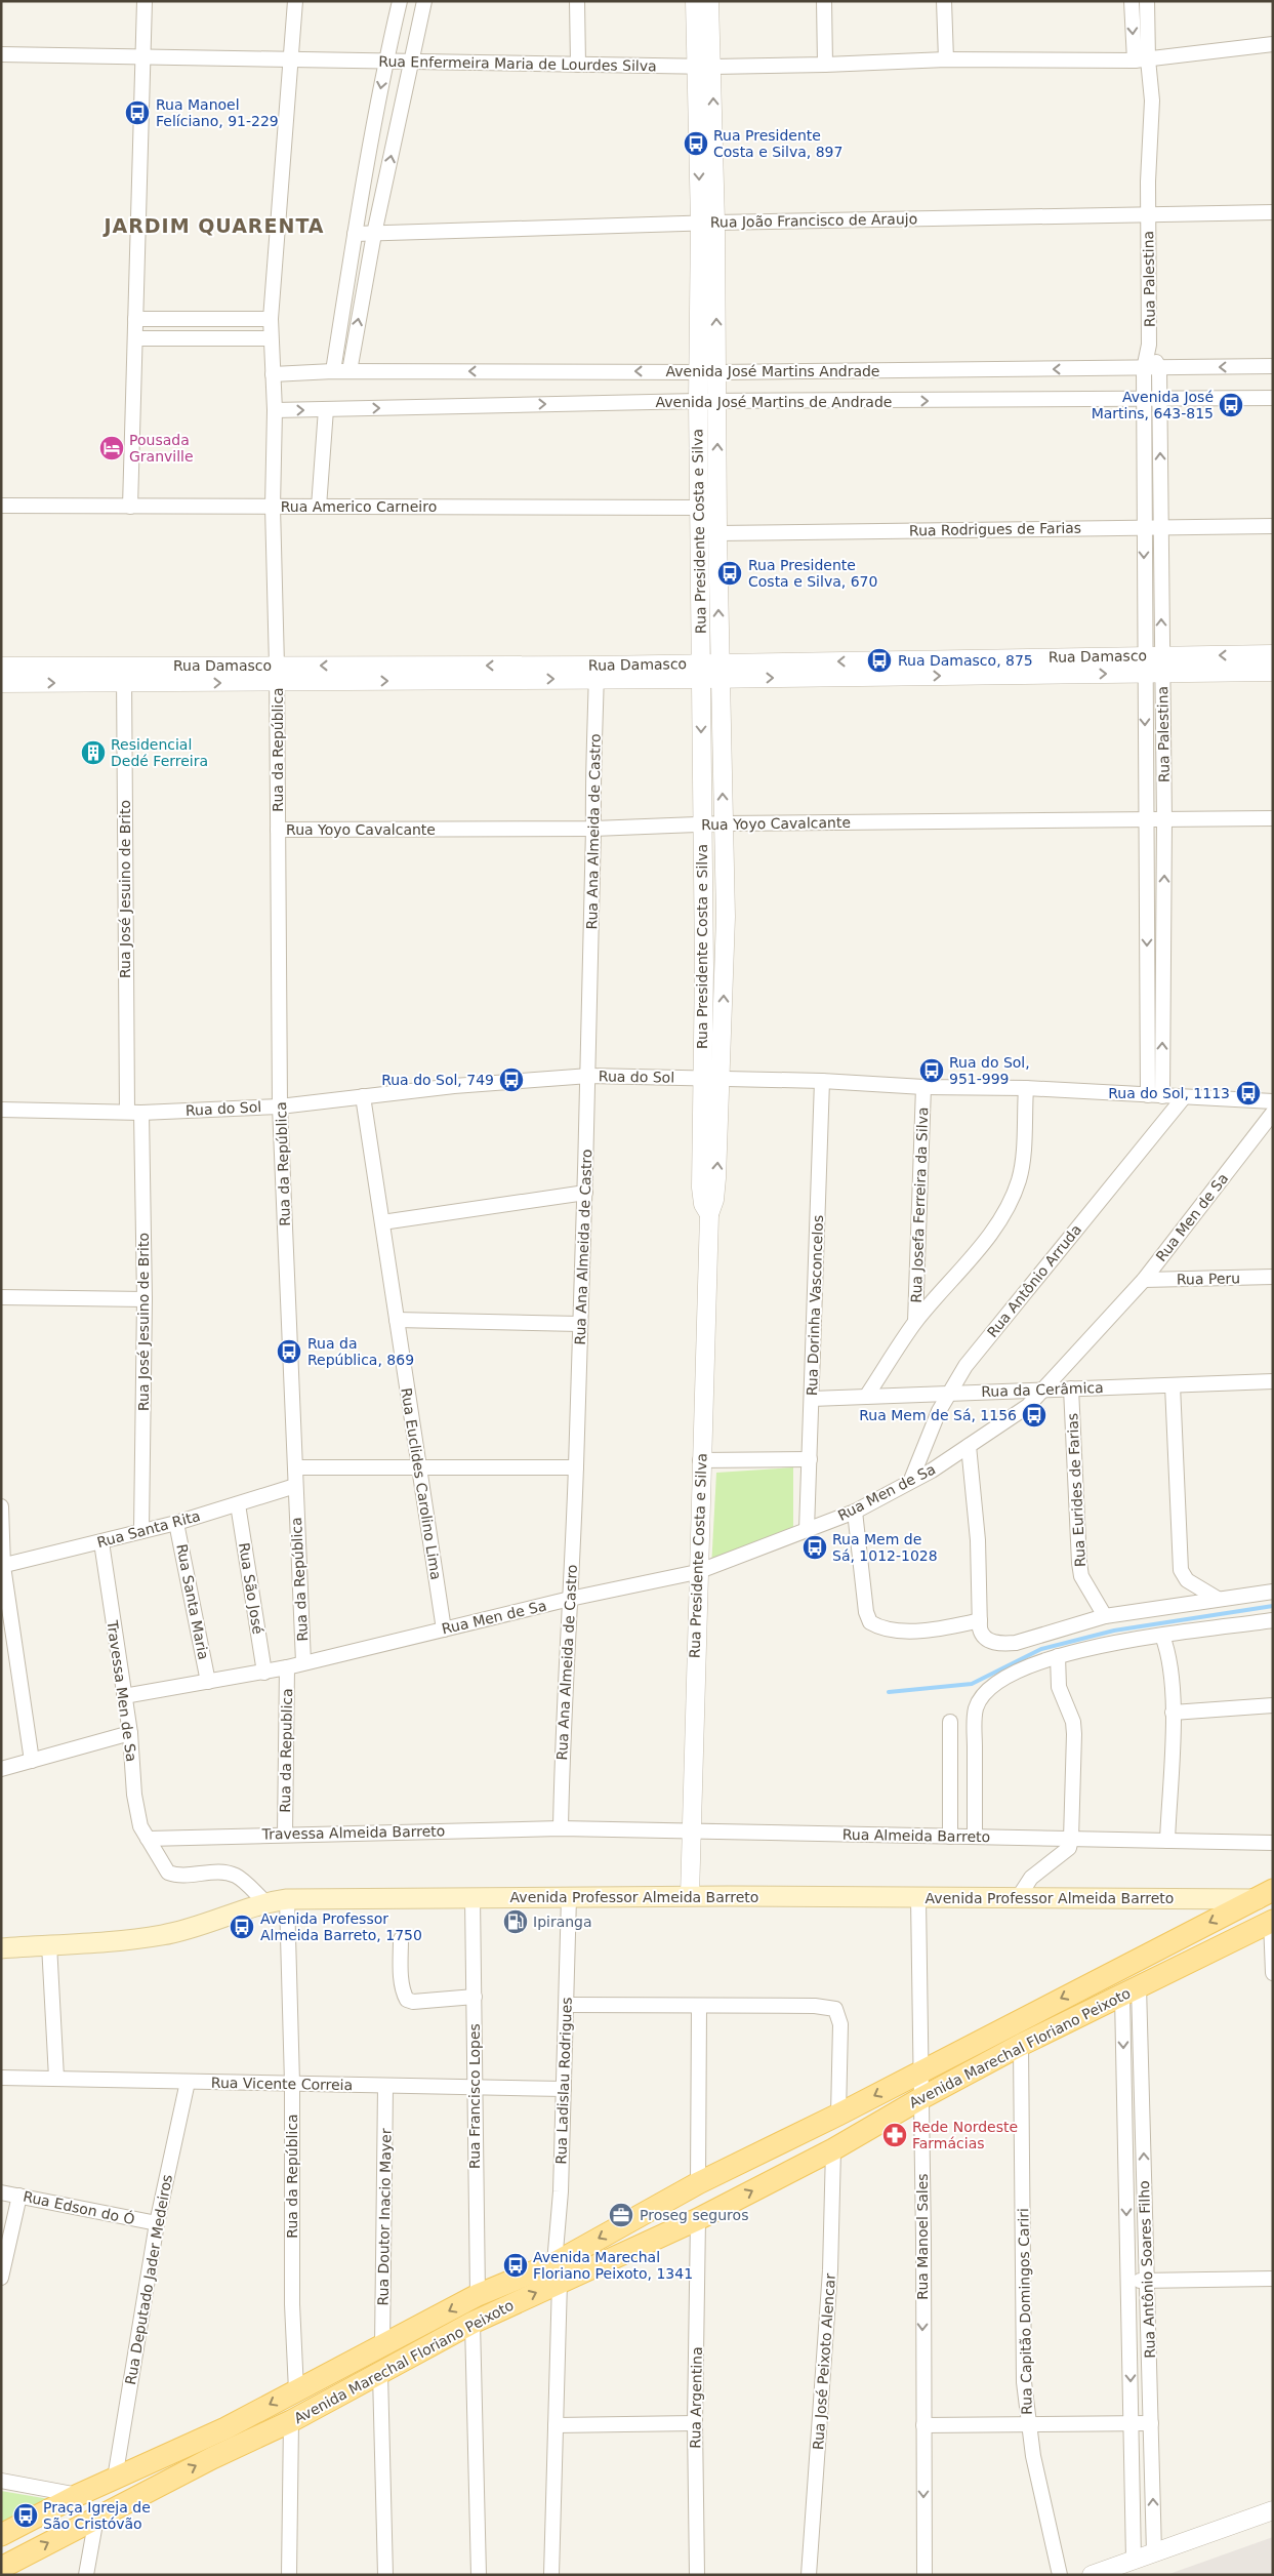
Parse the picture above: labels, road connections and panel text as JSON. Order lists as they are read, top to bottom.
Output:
{
  "streets": {
    "main road": ["Avenida Professor Almeida Barreto", "Avenida Marechal Floriano Peixoto"],
    "street": [
      "Rua Enfermeira Maria de Lourdes Silva",
      "Rua João Francisco de Araujo",
      "Rua Palestina",
      "Avenida José Martins Andrade",
      "Avenida José Martins de Andrade",
      "Rua Americo Carneiro",
      "Rua Rodrigues de Farias",
      "Rua Presidente Costa e Silva",
      "Rua Damasco",
      "Rua da República",
      "Rua Yoyo Cavalcante",
      "Rua Ana Almeida de Castro",
      "Rua José Jesuino de Brito",
      "Rua do Sol",
      "Rua Josefa Ferreira da Silva",
      "Rua Men de Sa",
      "Rua Peru",
      "Rua Antônio Arruda",
      "Rua Dorinha Vasconcelos",
      "Rua da Cerâmica",
      "Rua Euclides Carolino Lima",
      "Rua Eurides de Farias",
      "Rua Santa Rita",
      "Rua São José",
      "Rua Santa Maria",
      "Travessa Men de Sa",
      "Rua da Republica",
      "Travessa Almeida Barreto",
      "Rua Almeida Barreto",
      "Rua Ladislau Rodrigues",
      "Rua Vicente Correia",
      "Rua Francisco Lopes",
      "Rua Edson do Ó",
      "Rua Doutor Inacio Mayer",
      "Rua Manoel Sales",
      "Rua Antônio Soares Filho",
      "Rua Deputado Jader Medeiros",
      "Rua Capitão Domingos Cariri",
      "Rua José Peixoto Alencar",
      "Rua Argentina"
    ]
  },
  "crossings": [
    ["Rua Enfermeira Maria de Lourdes Silva", "Rua Palestina"],
    ["Rua Enfermeira Maria de Lourdes Silva", "Rua Presidente Costa e Silva"],
    ["Rua Enfermeira Maria de Lourdes Silva", "Rua da República"],
    ["Rua João Francisco de Araujo", "Rua Palestina"],
    ["Rua João Francisco de Araujo", "Rua Presidente Costa e Silva"],
    ["Rua Palestina", "Avenida José Martins Andrade"],
    ["Rua Palestina", "Avenida José Martins de Andrade"],
    ["Rua Palestina", "Rua Rodrigues de Farias"],
    ["Rua Palestina", "Rua Damasco"],
    ["Rua Palestina", "Rua Yoyo Cavalcante"],
    ["Rua Palestina", "Rua do Sol"],
    ["Avenida José Martins Andrade", "Rua Presidente Costa e Silva"],
    ["Avenida José Martins Andrade", "Rua da República"],
    ["Avenida José Martins de Andrade", "Rua Presidente Costa e Silva"],
    ["Avenida José Martins de Andrade", "Rua da República"],
    ["Rua Americo Carneiro", "Rua Presidente Costa e Silva"],
    ["Rua Americo Carneiro", "Rua da República"],
    ["Rua Rodrigues de Farias", "Rua Presidente Costa e Silva"],
    ["Rua Presidente Costa e Silva", "Rua Damasco"],
    ["Rua Presidente Costa e Silva", "Rua Yoyo Cavalcante"],
    ["Rua Presidente Costa e Silva", "Rua do Sol"],
    ["Rua Presidente Costa e Silva", "Rua Men de Sa"],
    ["Rua Presidente Costa e Silva", "Rua Almeida Barreto"],
    ["Rua Presidente Costa e Silva", "Avenida Professor Almeida Barreto"],
    ["Rua Damasco", "Rua da República"],
    ["Rua Damasco", "Rua Ana Almeida de Castro"],
    ["Rua Damasco", "Rua José Jesuino de Brito"],
    ["Rua da República", "Rua Yoyo Cavalcante"],
    ["Rua da República", "Rua do Sol"],
    ["Rua da República", "Rua Men de Sa"],
    ["Rua da República", "Rua Santa Rita"],
    ["Rua da República", "Avenida Professor Almeida Barreto"],
    ["Rua da República", "Avenida Marechal Floriano Peixoto"],
    ["Rua da República", "Rua Vicente Correia"],
    ["Rua Yoyo Cavalcante", "Rua Ana Almeida de Castro"],
    ["Rua Ana Almeida de Castro", "Rua do Sol"],
    ["Rua Ana Almeida de Castro", "Rua Men de Sa"],
    ["Rua Ana Almeida de Castro", "Travessa Almeida Barreto"],
    ["Rua Ana Almeida de Castro", "Rua Almeida Barreto"],
    ["Rua José Jesuino de Brito", "Rua do Sol"],
    ["Rua José Jesuino de Brito", "Rua Santa Rita"],
    ["Rua do Sol", "Rua Josefa Ferreira da Silva"],
    ["Rua do Sol", "Rua Antônio Arruda"],
    ["Rua do Sol", "Rua Dorinha Vasconcelos"],
    ["Rua do Sol", "Rua Euclides Carolino Lima"],
    ["Rua Men de Sa", "Rua Peru"],
    ["Rua Men de Sa", "Rua Antônio Arruda"],
    ["Rua Men de Sa", "Rua Dorinha Vasconcelos"],
    ["Rua Men de Sa", "Rua da Cerâmica"],
    ["Rua Men de Sa", "Rua Euclides Carolino Lima"],
    ["Rua Men de Sa", "Rua São José"],
    ["Rua Men de Sa", "Rua Santa Maria"],
    ["Rua Men de Sa", "Travessa Men de Sa"],
    ["Rua Men de Sa", "Rua da Republica"],
    ["Rua Antônio Arruda", "Rua da Cerâmica"],
    ["Rua Dorinha Vasconcelos", "Rua da Cerâmica"],
    ["Rua da Cerâmica", "Rua Eurides de Farias"],
    ["Rua Santa Rita", "Rua São José"],
    ["Rua Santa Rita", "Rua Santa Maria"],
    ["Rua Santa Rita", "Travessa Men de Sa"],
    ["Travessa Men de Sa", "Travessa Almeida Barreto"],
    ["Travessa Men de Sa", "Avenida Professor Almeida Barreto"],
    ["Rua da Republica", "Travessa Almeida Barreto"],
    ["Travessa Almeida Barreto", "Rua Almeida Barreto"],
    ["Avenida Professor Almeida Barreto", "Avenida Marechal Floriano Peixoto"],
    ["Avenida Professor Almeida Barreto", "Rua Ladislau Rodrigues"],
    ["Avenida Professor Almeida Barreto", "Rua Francisco Lopes"],
    ["Avenida Professor Almeida Barreto", "Rua Manoel Sales"],
    ["Avenida Marechal Floriano Peixoto", "Rua Ladislau Rodrigues"],
    ["Avenida Marechal Floriano Peixoto", "Rua Francisco Lopes"],
    ["Avenida Marechal Floriano Peixoto", "Rua Doutor Inacio Mayer"],
    ["Avenida Marechal Floriano Peixoto", "Rua Manoel Sales"],
    ["Avenida Marechal Floriano Peixoto", "Rua Antônio Soares Filho"],
    ["Avenida Marechal Floriano Peixoto", "Rua Deputado Jader Medeiros"],
    ["Avenida Marechal Floriano Peixoto", "Rua Capitão Domingos Cariri"],
    ["Avenida Marechal Floriano Peixoto", "Rua José Peixoto Alencar"],
    ["Avenida Marechal Floriano Peixoto", "Rua Argentina"],
    ["Rua Ladislau Rodrigues", "Rua Vicente Correia"],
    ["Rua Vicente Correia", "Rua Francisco Lopes"],
    ["Rua Vicente Correia", "Rua Doutor Inacio Mayer"],
    ["Rua Vicente Correia", "Rua Deputado Jader Medeiros"],
    ["Rua Edson do Ó", "Rua Deputado Jader Medeiros"]
  ],
  "one_way": ["Avenida José Martins Andrade", "Avenida José Martins de Andrade", "Rua Manoel Sales"],
  "districts": ["JARDIM QUARENTA"],
  "places": {
    "bus stop": [
      "Rua Manoel Felíciano, 91-229",
      "Rua Presidente Costa e Silva, 897",
      "Avenida José Martins, 643-815",
      "Rua Presidente Costa e Silva, 670",
      "Rua Damasco, 875",
      "Rua do Sol, 951-999",
      "Rua do Sol, 749",
      "Rua do Sol, 1113",
      "Rua da República, 869",
      "Rua Mem de Sá, 1156",
      "Rua Mem de Sá, 1012-1028",
      "Avenida Professor Almeida Barreto, 1750",
      "Avenida Marechal Floriano Peixoto, 1341",
      "Praça Igreja de São Cristóvão"
    ],
    "hotel": ["Pousada Granville"],
    "building": ["Residencial Dedé Ferreira"],
    "fuel station": ["Ipiranga"],
    "pharmacy": ["Rede Nordeste Farmácias"],
    "office": ["Proseg seguros"]
  }
}
